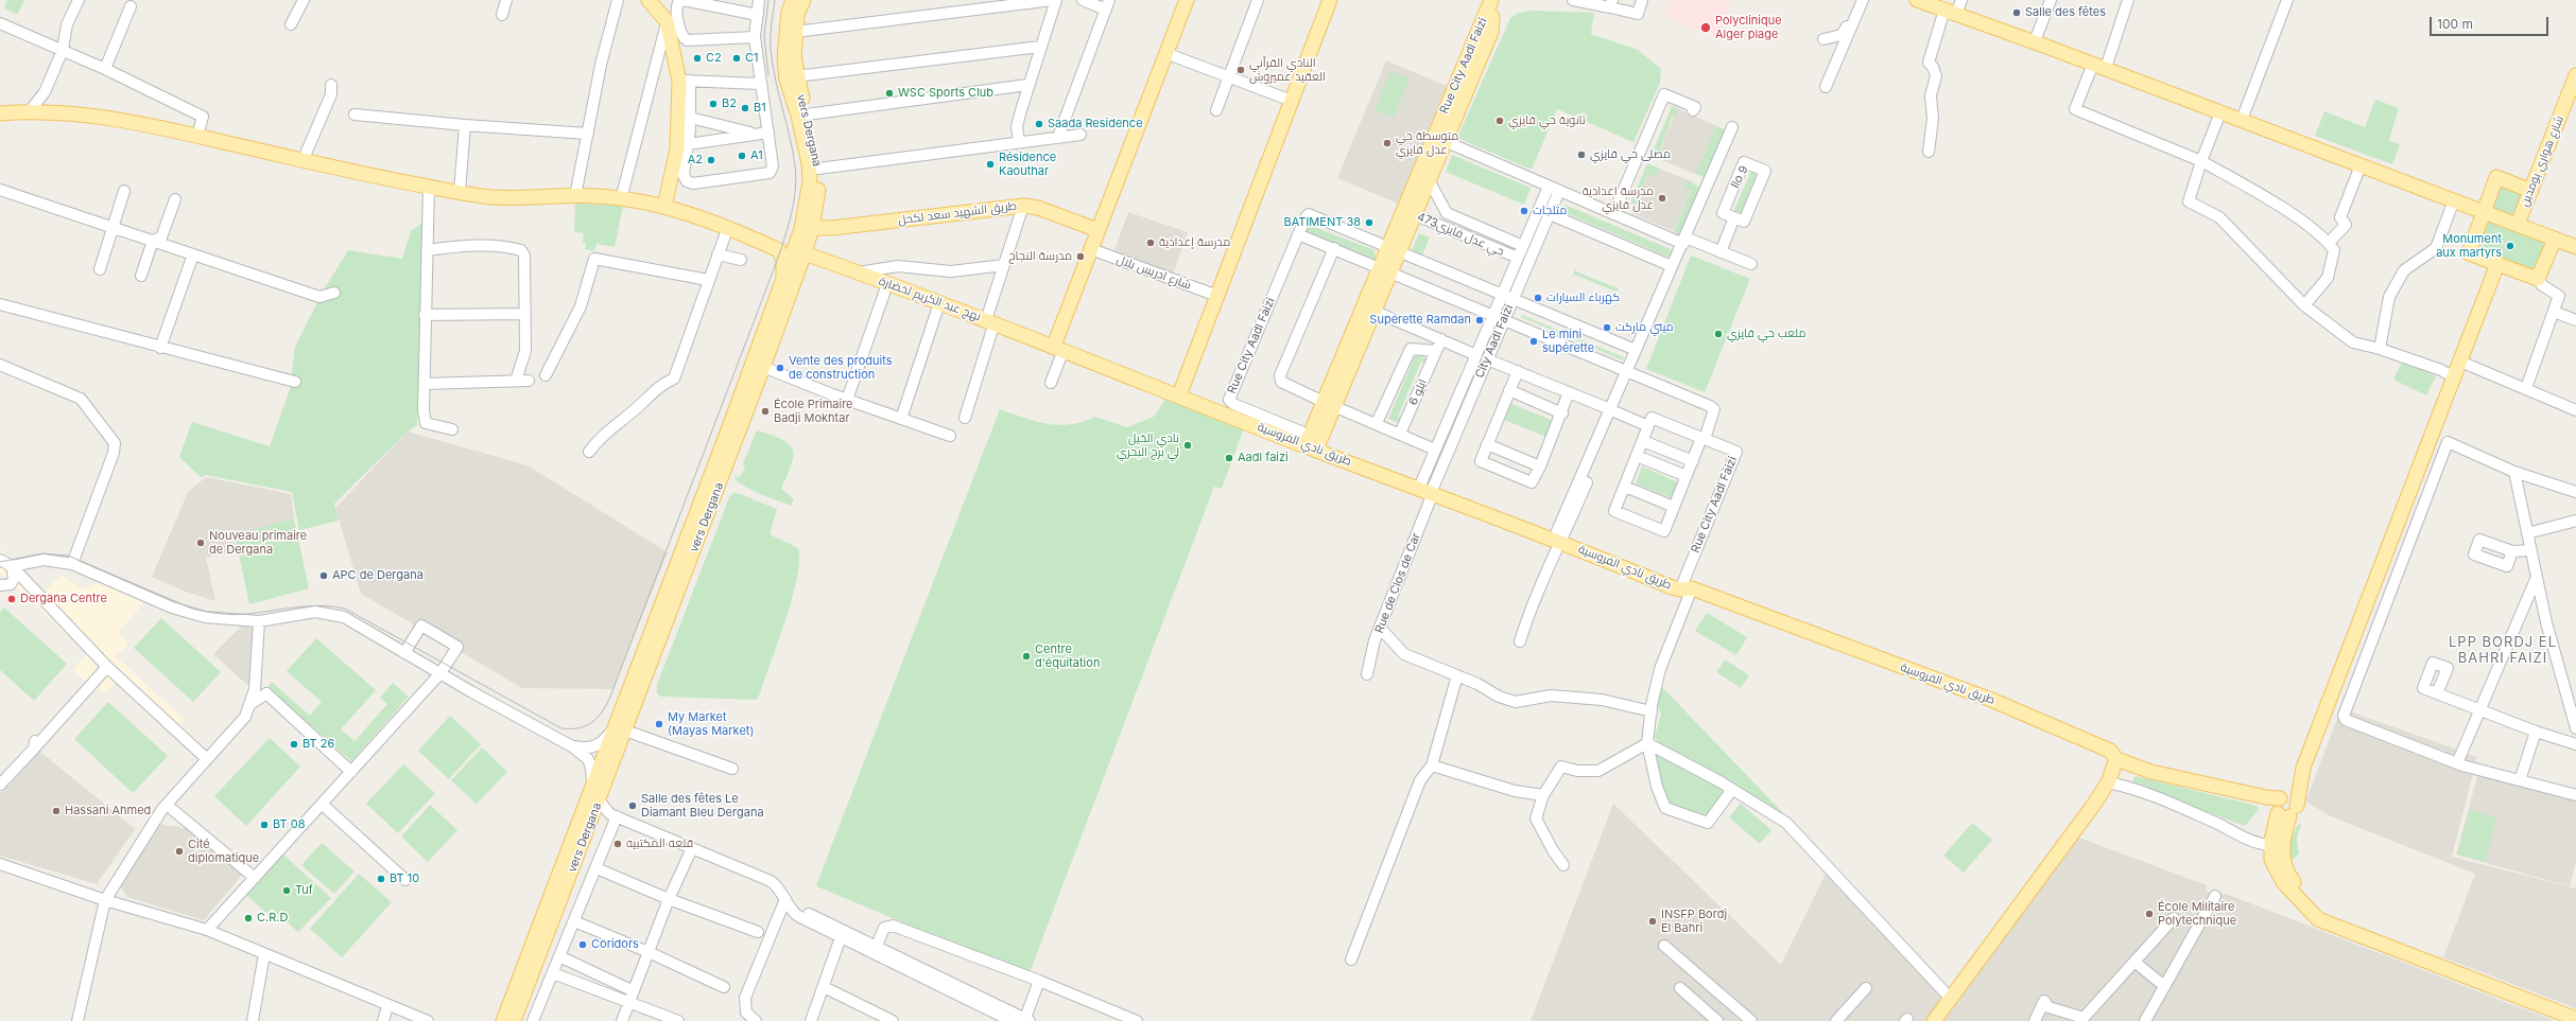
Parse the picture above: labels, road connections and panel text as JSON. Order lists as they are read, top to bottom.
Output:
{
  "streets": {
    "main road": [
      "Rue City Aadl Faizi",
      "vers Dergana",
      "شارع هواري بومدين",
      "طريق الشهيد سعد لكحل",
      "نهج عبد الكريم لخضارة",
      "طريق نادي الفروسية"
    ],
    "street": [
      "Ilo 9",
      "473حي عدل فايزي",
      "شارع ادريس بلال",
      "City Aadl Faizi",
      "ايلو 6",
      "Rue de Clos de Car"
    ]
  },
  "crossings": [
    ["Rue City Aadl Faizi", "473حي عدل فايزي"],
    ["Rue City Aadl Faizi", "City Aadl Faizi"],
    ["Rue City Aadl Faizi", "طريق نادي الفروسية"],
    ["vers Dergana", "طريق الشهيد سعد لكحل"],
    ["vers Dergana", "نهج عبد الكريم لخضارة"],
    ["نهج عبد الكريم لخضارة", "طريق نادي الفروسية"],
    ["City Aadl Faizi", "طريق نادي الفروسية"],
    ["City Aadl Faizi", "Rue de Clos de Car"],
    ["طريق نادي الفروسية", "Rue de Clos de Car"]
  ],
  "districts": ["LPP BORDJ EL BAHRI FAIZI"],
  "places": [
    "Salle des fêtes",
    "Polyclinique Alger plage",
    "C2",
    "C1",
    "النادي القرٱني العقيد عميروش",
    "WSC Sports Club",
    "B2",
    "B1",
    "ثانوية حي فايزي",
    "Saada Residence",
    "متوسطة حي عدل فايزي",
    "مصلى حي فايزي",
    "A1",
    "A2",
    "Résidence Kaouthar",
    "مدرسة اعدادية عدل فايزي",
    "مثلجات",
    "BATIMENT 38",
    "مدرسة إعدادية",
    "Monument aux martyrs",
    "مدرسة النجاح",
    "كهرباء السيارات",
    "Supérette Ramdan",
    "ميني ماركت",
    "ملعب حي فايزي",
    "Le mini supérette",
    "Vente des produits de construction",
    "École Primaire Badji Mokhtar",
    "نادي الخيل لي برج البحري",
    "Aadl faizi",
    "Nouveau primaire de Dergana",
    "APC de Dergana",
    "Dergana Centre",
    "Centre d'équitation",
    "My Market (Mayas Market)",
    "BT 26",
    "Salle des fêtes Le Diamant Bleu Dergana",
    "Hassani Ahmed",
    "BT 08",
    "قلعه المكتبيه",
    "Cité diplomatique",
    "BT 10",
    "Tuf",
    "École Militaire Polytechnique",
    "C.R.D",
    "INSFP Bordj El Bahri",
    "Coridors"
  ],
  "scale_bar": "100 m"
}
